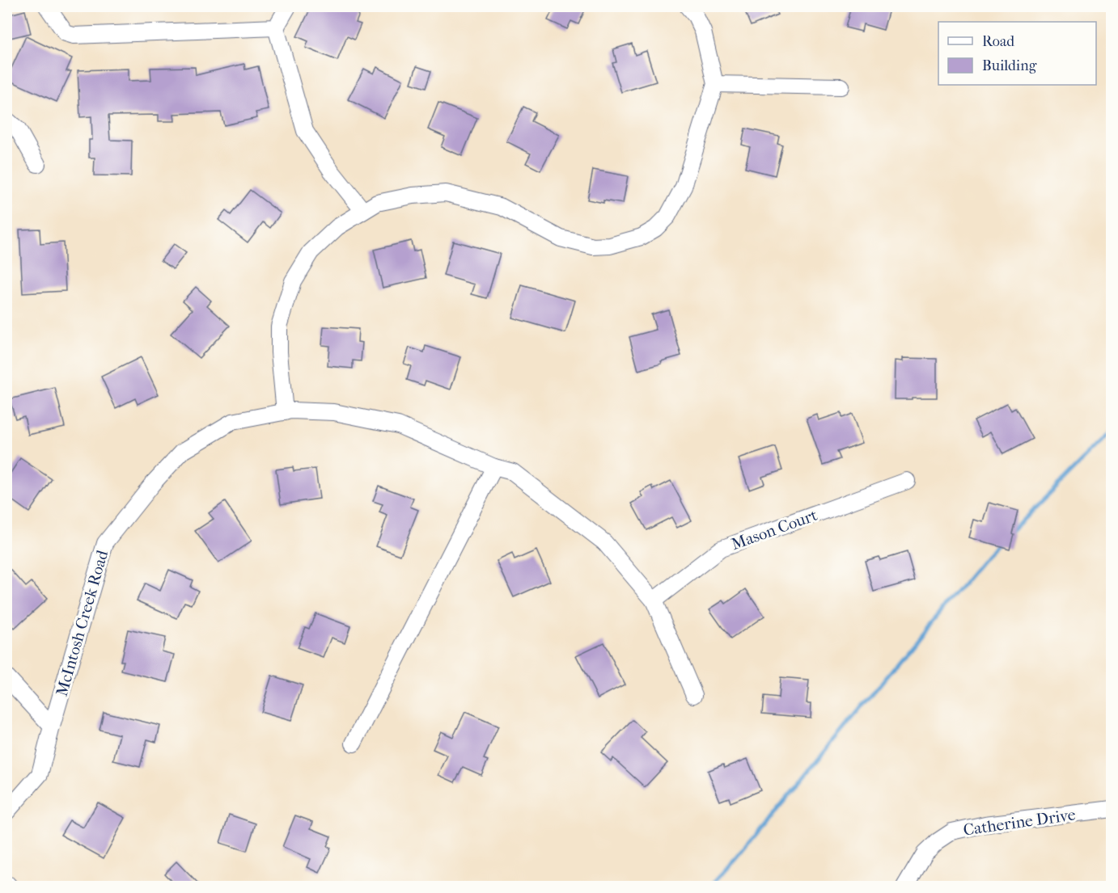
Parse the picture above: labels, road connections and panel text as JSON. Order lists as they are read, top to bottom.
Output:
{
  "streets": {
    "street": ["Mason Court", "McIntosh Creek Road", "Catherine Drive"]
  },
  "crossings": [
    ["Mason Court", "McIntosh Creek Road"]
  ],
  "legend": ["Road", "Building"]
}
